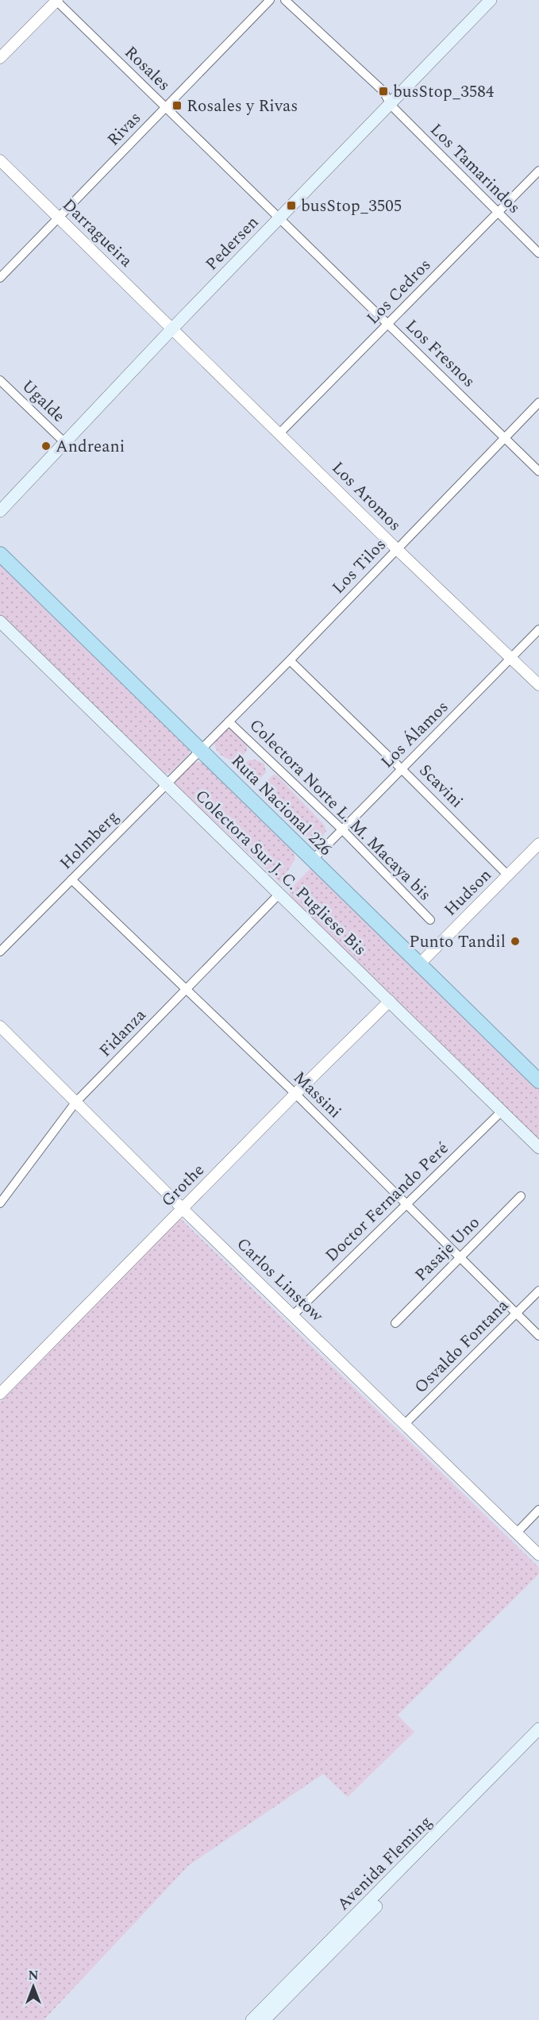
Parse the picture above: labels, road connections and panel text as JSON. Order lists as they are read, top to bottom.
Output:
{
  "streets": {
    "highway": ["Ruta Nacional 226"],
    "main road": ["Pedersen", "Colectora Sur J. C. Pugliese Bis", "Avenida Fleming"],
    "street": [
      "Rosales",
      "Rivas",
      "Los Tamarindos",
      "Darragueira",
      "Los Cedros",
      "Los Fresnos",
      "Ugalde",
      "Los Aromos",
      "Los Tilos",
      "Los Álamos",
      "Scavini",
      "Colectora Norte L. M. Macaya bis",
      "Holmberg",
      "Hudson",
      "Fidanza",
      "Massini",
      "Grothe",
      "Doctor Fernando Peré",
      "Pasaje Uno",
      "Carlos Linstow",
      "Osvaldo Fontana"
    ]
  },
  "crossings": [
    ["Rosales", "Rivas"],
    ["Rosales", "Pedersen"],
    ["Rosales", "Los Fresnos"],
    ["Rivas", "Darragueira"],
    ["Los Tamarindos", "Pedersen"],
    ["Los Tamarindos", "Los Cedros"],
    ["Darragueira", "Pedersen"],
    ["Darragueira", "Los Aromos"],
    ["Pedersen", "Los Fresnos"],
    ["Pedersen", "Ugalde"],
    ["Pedersen", "Los Aromos"],
    ["Los Cedros", "Los Fresnos"],
    ["Los Cedros", "Los Aromos"],
    ["Los Fresnos", "Los Tilos"],
    ["Los Aromos", "Los Tilos"],
    ["Los Aromos", "Los Álamos"],
    ["Los Tilos", "Scavini"],
    ["Los Tilos", "Ruta Nacional 226"],
    ["Los Tilos", "Colectora Norte L. M. Macaya bis"],
    ["Los Tilos", "Holmberg"],
    ["Los Álamos", "Scavini"],
    ["Los Álamos", "Ruta Nacional 226"],
    ["Los Álamos", "Colectora Norte L. M. Macaya bis"],
    ["Scavini", "Hudson"],
    ["Ruta Nacional 226", "Holmberg"],
    ["Ruta Nacional 226", "Hudson"],
    ["Holmberg", "Colectora Sur J. C. Pugliese Bis"],
    ["Holmberg", "Massini"],
    ["Colectora Sur J. C. Pugliese Bis", "Fidanza"],
    ["Colectora Sur J. C. Pugliese Bis", "Grothe"],
    ["Colectora Sur J. C. Pugliese Bis", "Doctor Fernando Peré"],
    ["Fidanza", "Massini"],
    ["Fidanza", "Carlos Linstow"],
    ["Massini", "Grothe"],
    ["Massini", "Doctor Fernando Peré"],
    ["Massini", "Pasaje Uno"],
    ["Massini", "Osvaldo Fontana"],
    ["Grothe", "Carlos Linstow"],
    ["Doctor Fernando Peré", "Carlos Linstow"],
    ["Carlos Linstow", "Osvaldo Fontana"]
  ],
  "places": {
    "transit": ["busStop_3584", "Rosales y Rivas", "busStop_3505"],
    "other": ["Andreani", "Punto Tandil"]
  },
  "north": "top"
}
